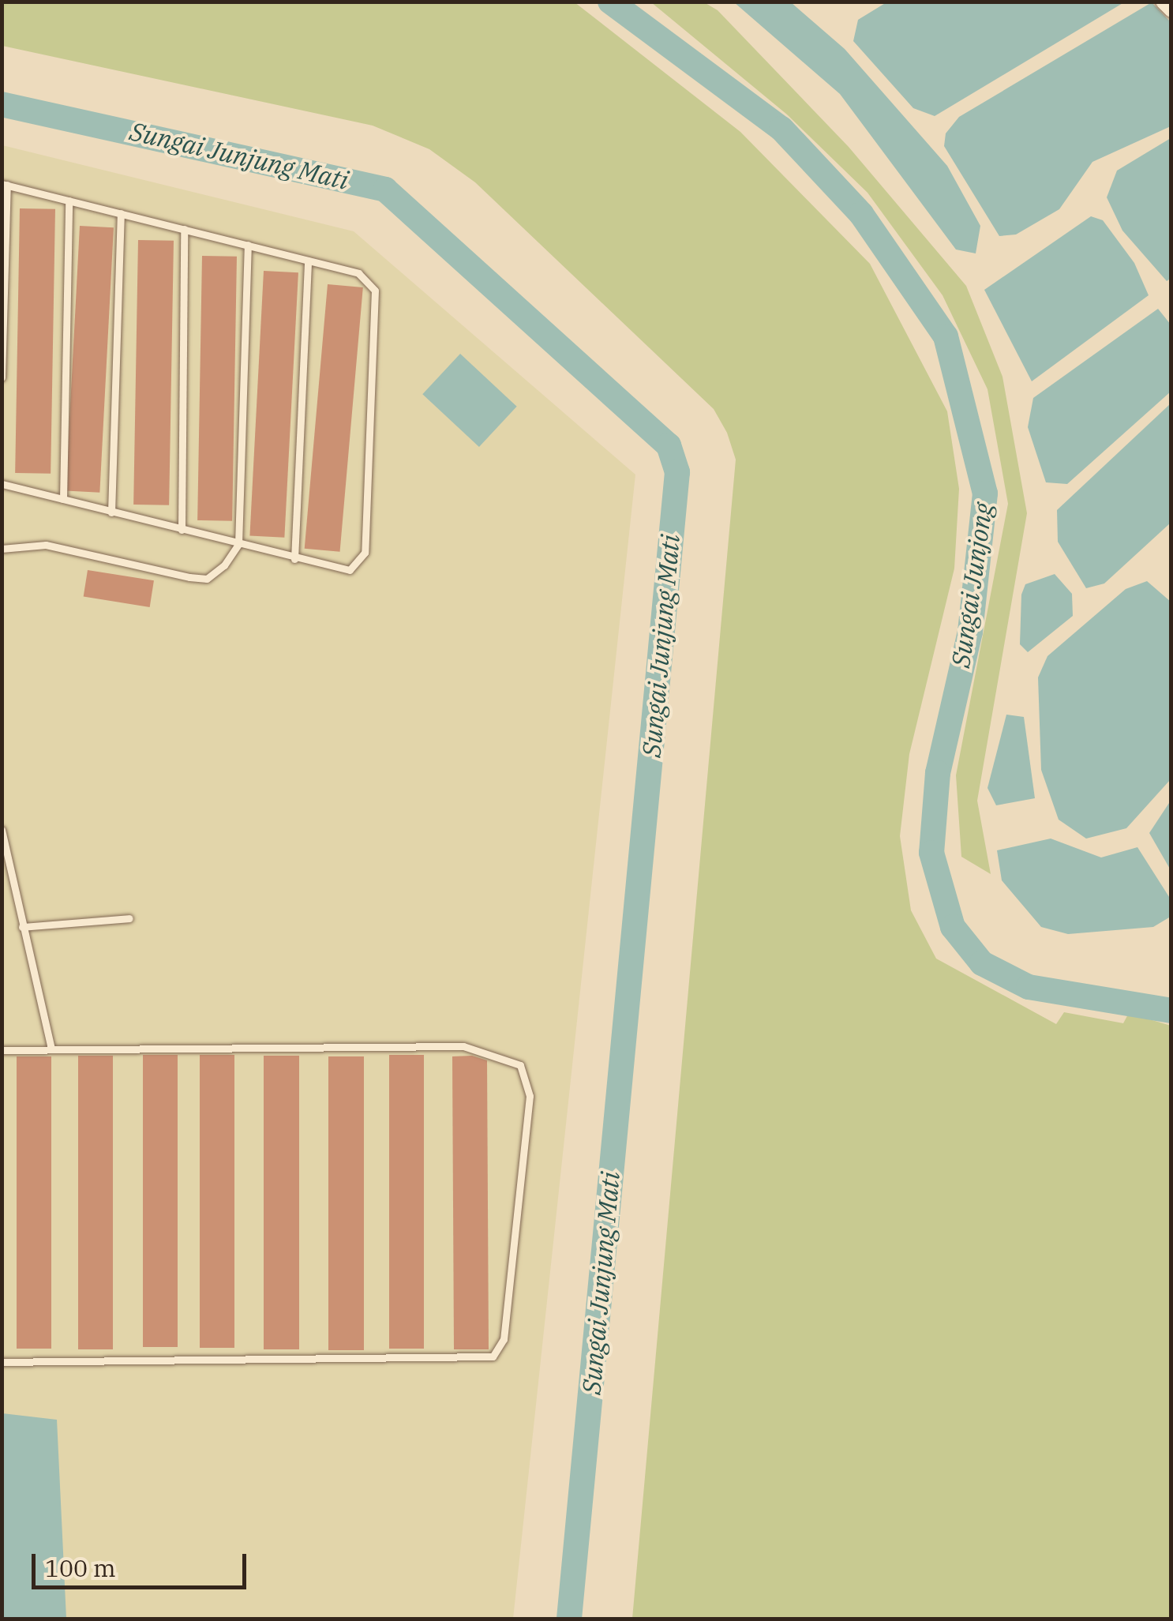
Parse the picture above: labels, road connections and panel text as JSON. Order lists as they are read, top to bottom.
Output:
{
  "water": ["Sungai Junjung Mati", "Sungai Junjong"],
  "scale_bar": "100 m"
}
